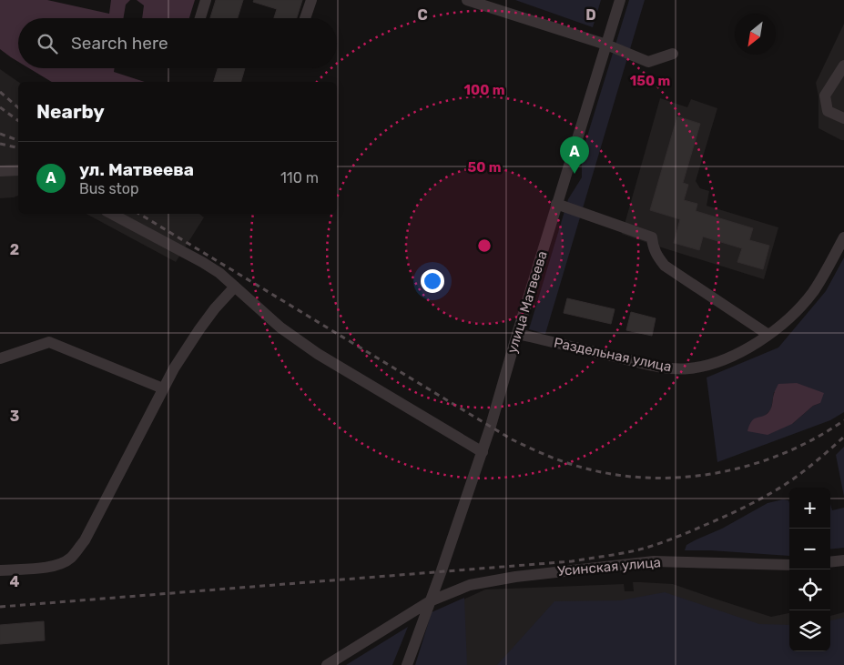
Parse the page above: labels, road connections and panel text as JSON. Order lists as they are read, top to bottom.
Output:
{
  "streets": {
    "street": ["улица Матвеева", "Раздельная улица", "Усинская улица"]
  },
  "crossings": [
    ["улица Матвеева", "Раздельная улица"],
    ["улица Матвеева", "Усинская улица"]
  ],
  "north": "bottom left",
  "page": {
    "search": "Search here",
    "heading": "Nearby",
    "pins": "A",
    "list": [
      {
        "mark": "A",
        "name": "ул. Матвеева",
        "note": "Bus stop",
        "value": "110 m"
      }
    ],
    "map_buttons": ["+", "−"]
  },
  "grid": {
    "columns": ["C", "D"],
    "rows": ["2", "3", "4"]
  },
  "rings": ["150 m", "100 m", "50 m"]
}
